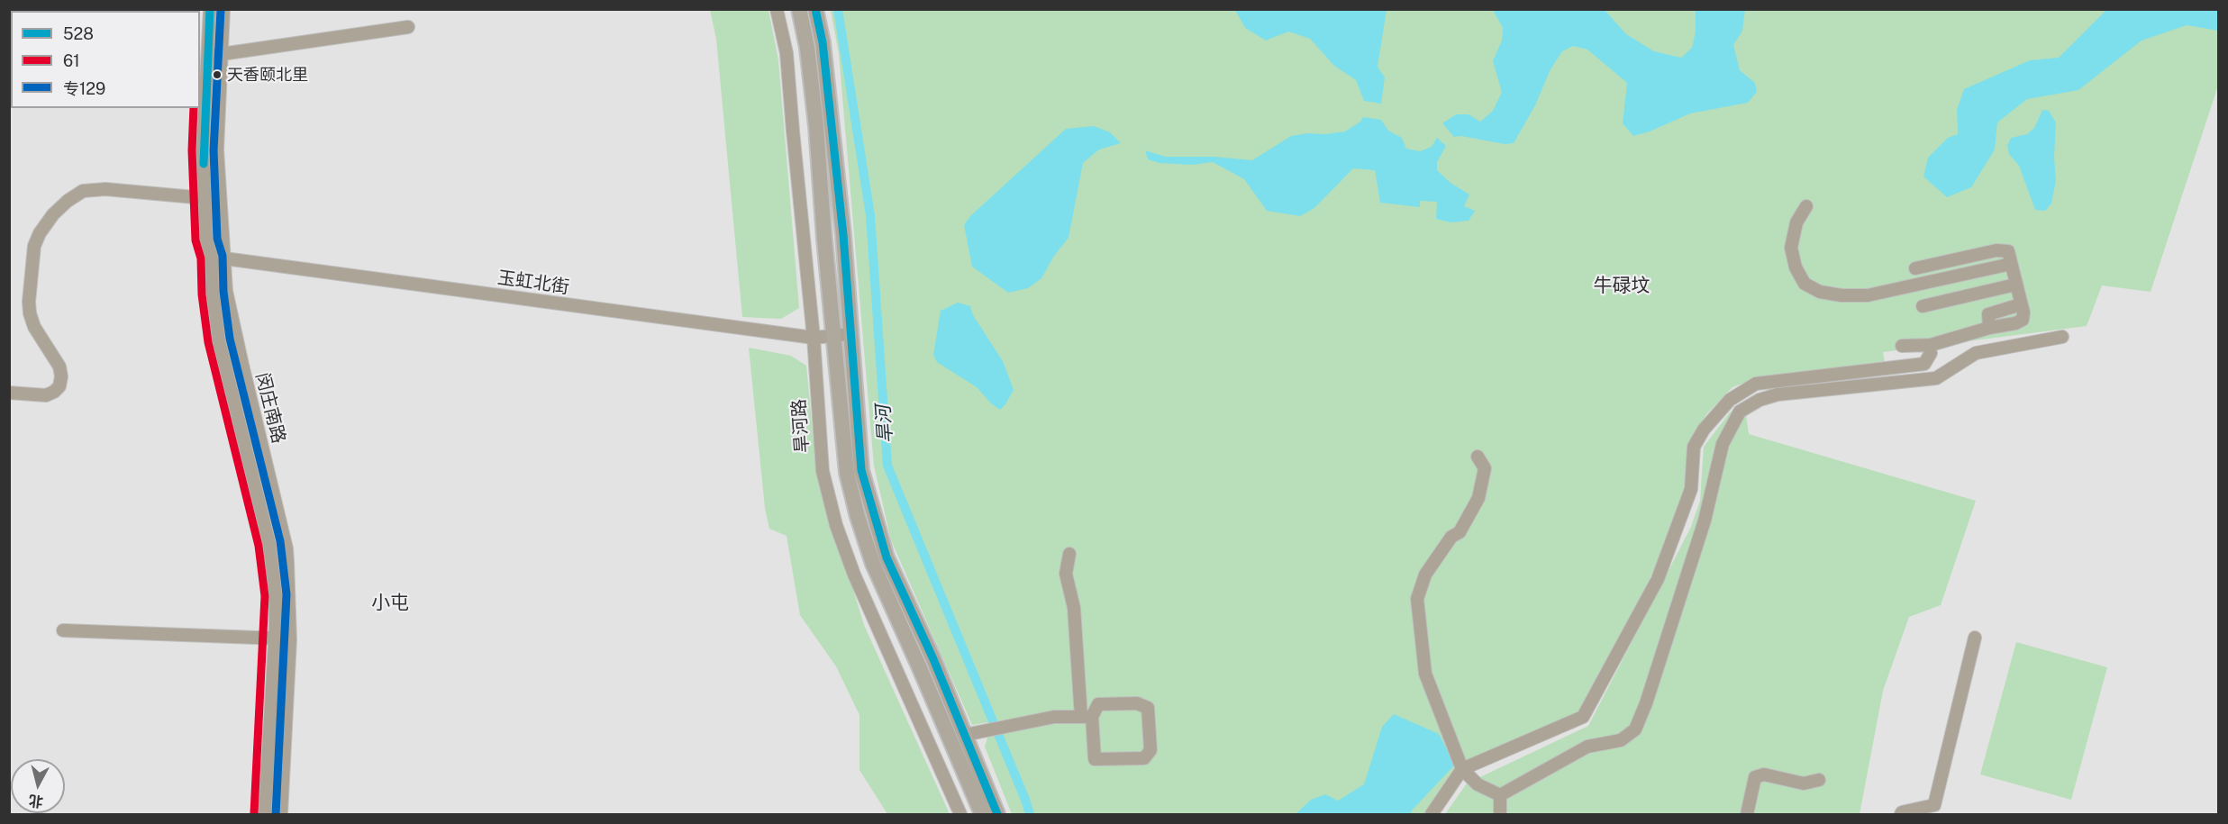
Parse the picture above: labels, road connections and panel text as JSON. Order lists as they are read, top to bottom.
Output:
{
  "streets": {
    "street": ["玉虹北街", "闵庄南路", "旱河路"]
  },
  "crossings": [
    ["玉虹北街", "闵庄南路"],
    ["玉虹北街", "旱河路"]
  ],
  "districts": ["牛碌坟", "小屯"],
  "water": ["旱河"],
  "places": ["天香颐北里"],
  "lines": ["transit line 528", "transit line 专129", "transit line 61"],
  "legend": ["528", "61", "专129"],
  "north": "bottom"
}
